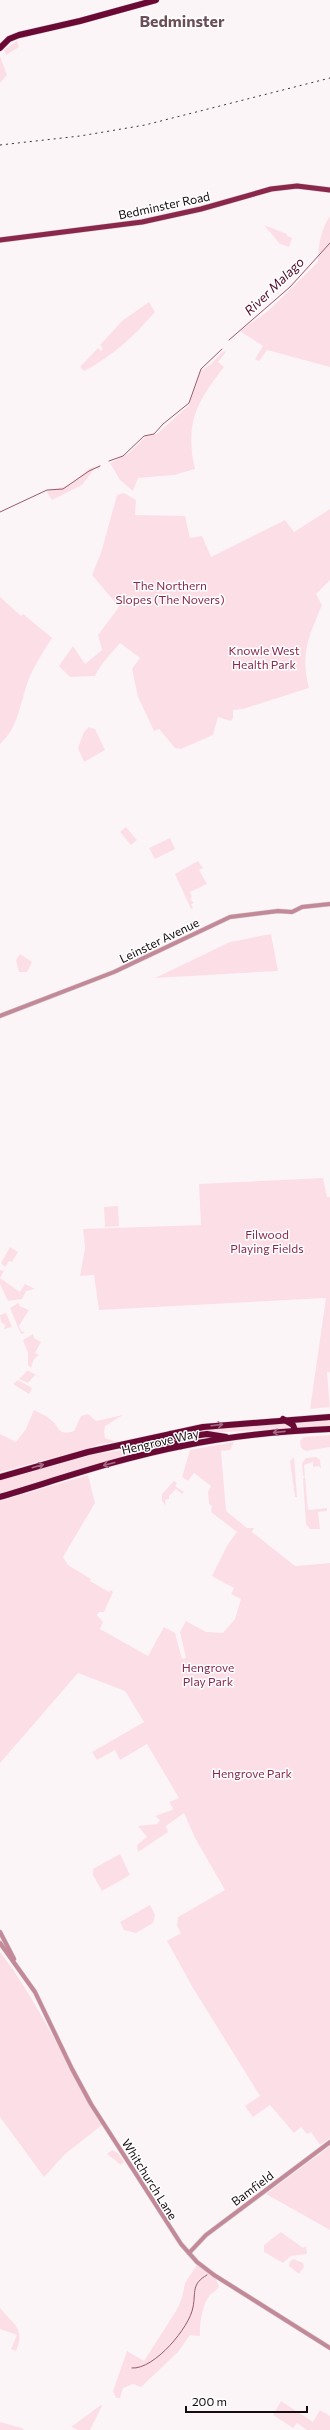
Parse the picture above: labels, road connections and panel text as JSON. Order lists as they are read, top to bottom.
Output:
{
  "streets": {
    "highway": ["Hengrove Way"],
    "main road": ["Bedminster Road"],
    "street": ["Leinster Avenue", "Whitchurch Lane", "Bamfield"]
  },
  "crossings": [
    ["Whitchurch Lane", "Bamfield"]
  ],
  "districts": ["Bedminster"],
  "water": ["River Malago"],
  "parks": [
    "The Northern Slopes (The Novers)",
    "Knowle West Health Park",
    "Filwood Playing Fields",
    "Hengrove Play Park",
    "Hengrove Park"
  ],
  "scale_bar": "200 m"
}
